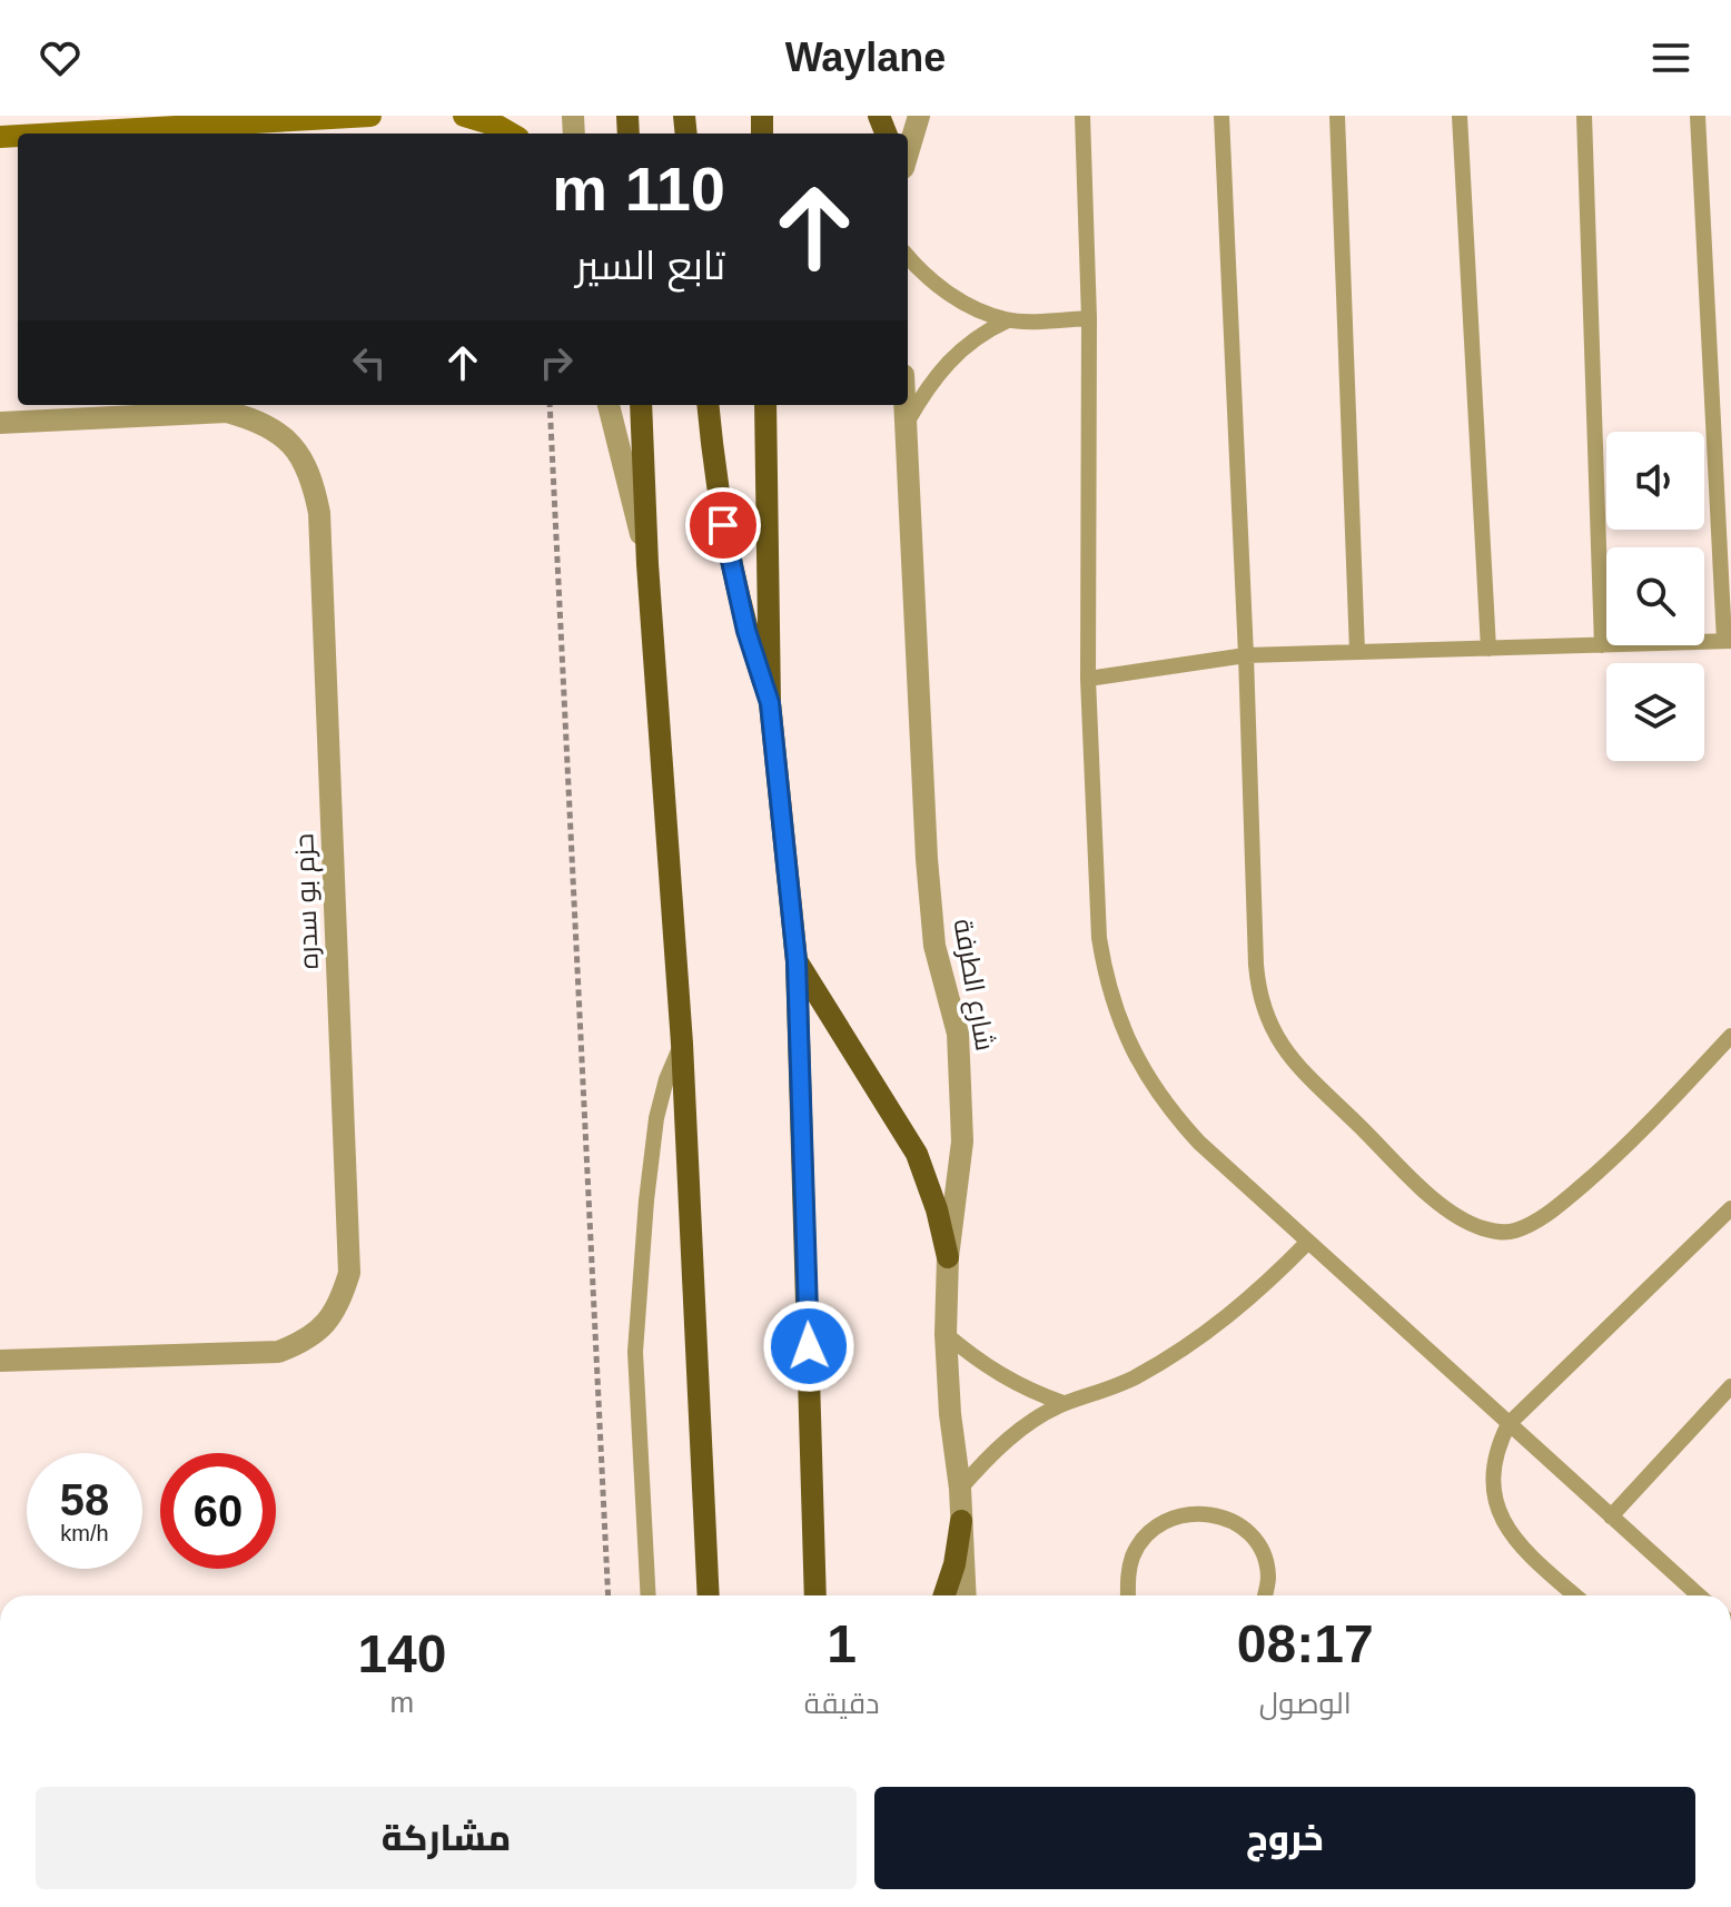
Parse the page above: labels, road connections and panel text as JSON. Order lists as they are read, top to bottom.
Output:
{
  "streets": {
    "street": ["حزم بو سدره", "شارع الطرفة"]
  },
  "page": {
    "header": "Waylane",
    "turn": ["110 m", "تابع السير"],
    "speed": "58 km/h",
    "limit": "60",
    "eta": [
      "08:17",
      "الوصول",
      "1",
      "دقيقة",
      "140",
      "m"
    ],
    "buttons": ["خروج", "مشاركة"]
  }
}
